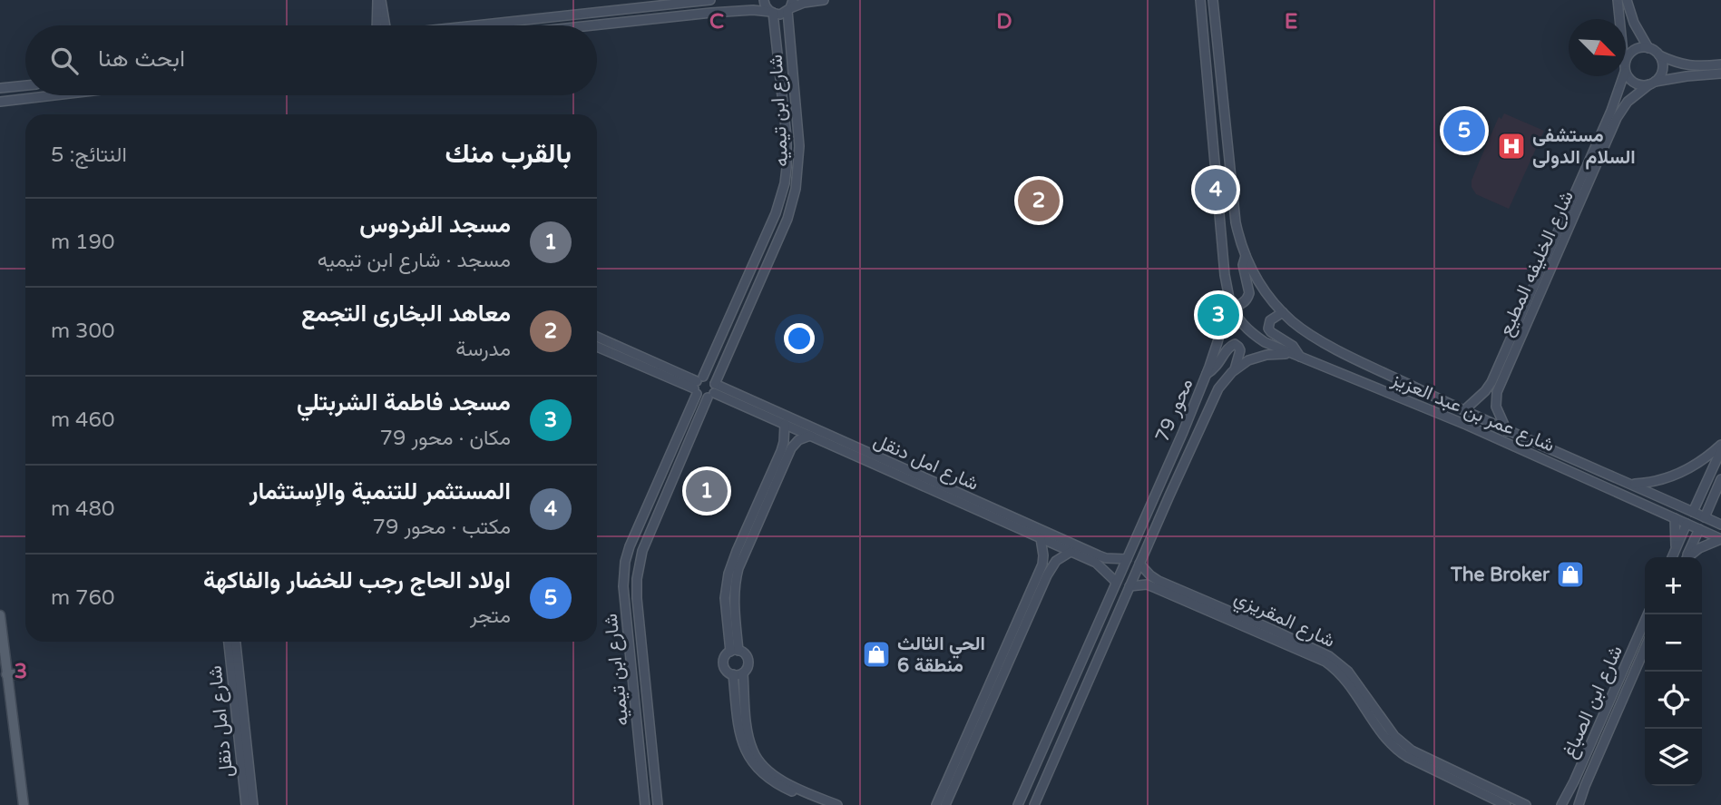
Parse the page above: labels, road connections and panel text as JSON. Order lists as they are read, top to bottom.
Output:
{
  "streets": {
    "street": [
      "شارع ابن تيميه",
      "شارع الخليفه المطيع",
      "محور 79",
      "شارع عمر بن عبد العزيز",
      "شارع امل دنقل",
      "شارع المقريزي",
      "شارع ابن الصباغ"
    ]
  },
  "crossings": [
    ["شارع ابن تيميه", "شارع امل دنقل"],
    ["شارع الخليفه المطيع", "شارع عمر بن عبد العزيز"],
    ["محور 79", "شارع عمر بن عبد العزيز"],
    ["محور 79", "شارع امل دنقل"],
    ["محور 79", "شارع المقريزي"]
  ],
  "places": {
    "hospital": ["مستشفى السلام الدولى"],
    "shop": ["The Broker", "الحي الثالث منطقة 6"]
  },
  "north": "bottom right",
  "page": {
    "search": "ابحث هنا",
    "pins": [
      "5",
      "4",
      "2",
      "3",
      "1"
    ],
    "heading": ["بالقرب منك", "النتائج: 5"],
    "list": [
      {
        "mark": "1",
        "name": "مسجد الفردوس",
        "note": "مسجد · شارع ابن تيميه",
        "value": "190 m"
      },
      {
        "mark": "2",
        "name": "معاهد البخارى التجمع",
        "note": "مدرسة",
        "value": "300 m"
      },
      {
        "mark": "3",
        "name": "مسجد فاطمة الشربتلي",
        "note": "مكان · محور 79",
        "value": "460 m"
      },
      {
        "mark": "4",
        "name": "المستثمر للتنمية والإستثمار",
        "note": "مكتب · محور 79",
        "value": "480 m"
      },
      {
        "mark": "5",
        "name": "اولاد الحاج رجب للخضار والفاكهة",
        "note": "متجر",
        "value": "760 m"
      }
    ],
    "map_buttons": ["+", "−"]
  },
  "grid": {
    "columns": ["C", "D", "E"],
    "rows": ["3"]
  }
}
